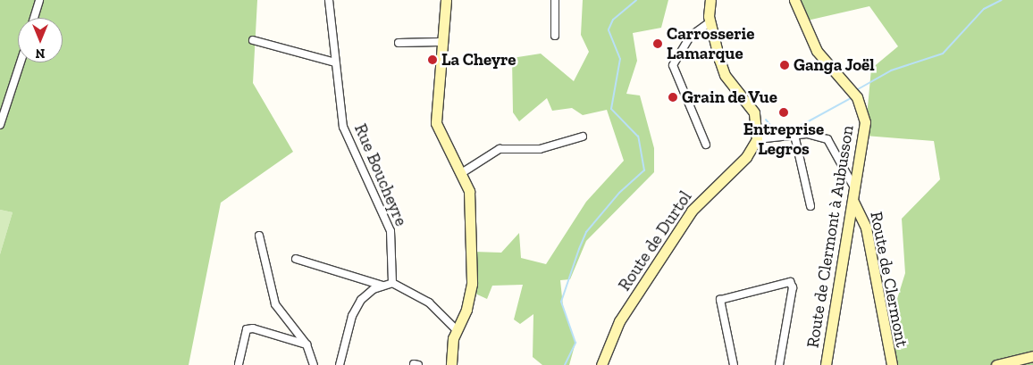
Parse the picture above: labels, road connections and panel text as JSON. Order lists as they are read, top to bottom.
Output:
{
  "streets": {
    "street": [
      "Rue Boucheyre",
      "Route de Clermont à Aubusson",
      "Route de Durtol",
      "Route de Clermont"
    ]
  },
  "crossings": [
    ["Route de Clermont à Aubusson", "Route de Clermont"]
  ],
  "places": [
    "Carrosserie Lamarque",
    "La Cheyre",
    "Ganga Joël",
    "Grain de Vue",
    "Entreprise Legros"
  ],
  "north": "bottom"
}
